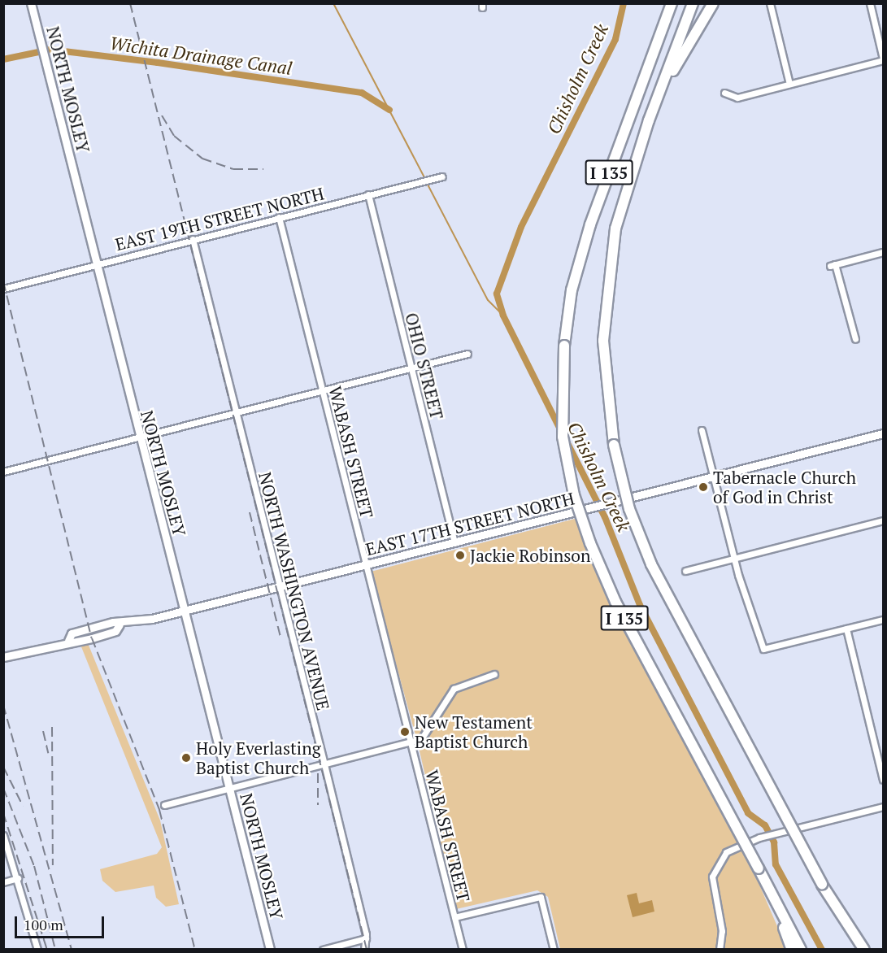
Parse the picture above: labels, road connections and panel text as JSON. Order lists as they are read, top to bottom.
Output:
{
  "streets": {
    "highway": ["I 135"],
    "street": [
      "NORTH MOSLEY",
      "EAST 19TH STREET NORTH",
      "OHIO STREET",
      "WABASH STREET",
      "EAST 17TH STREET NORTH",
      "NORTH WASHINGTON AVENUE"
    ]
  },
  "crossings": [
    ["NORTH MOSLEY", "EAST 19TH STREET NORTH"],
    ["NORTH MOSLEY", "EAST 17TH STREET NORTH"],
    ["EAST 19TH STREET NORTH", "OHIO STREET"],
    ["EAST 19TH STREET NORTH", "WABASH STREET"],
    ["EAST 19TH STREET NORTH", "NORTH WASHINGTON AVENUE"],
    ["OHIO STREET", "EAST 17TH STREET NORTH"],
    ["WABASH STREET", "EAST 17TH STREET NORTH"],
    ["EAST 17TH STREET NORTH", "NORTH WASHINGTON AVENUE"]
  ],
  "water": ["Wichita Drainage Canal", "Chisholm Creek"],
  "places": [
    "Tabernacle Church of God in Christ",
    "Jackie Robinson",
    "New Testament Baptist Church",
    "Holy Everlasting Baptist Church"
  ],
  "scale_bar": "100 m"
}
